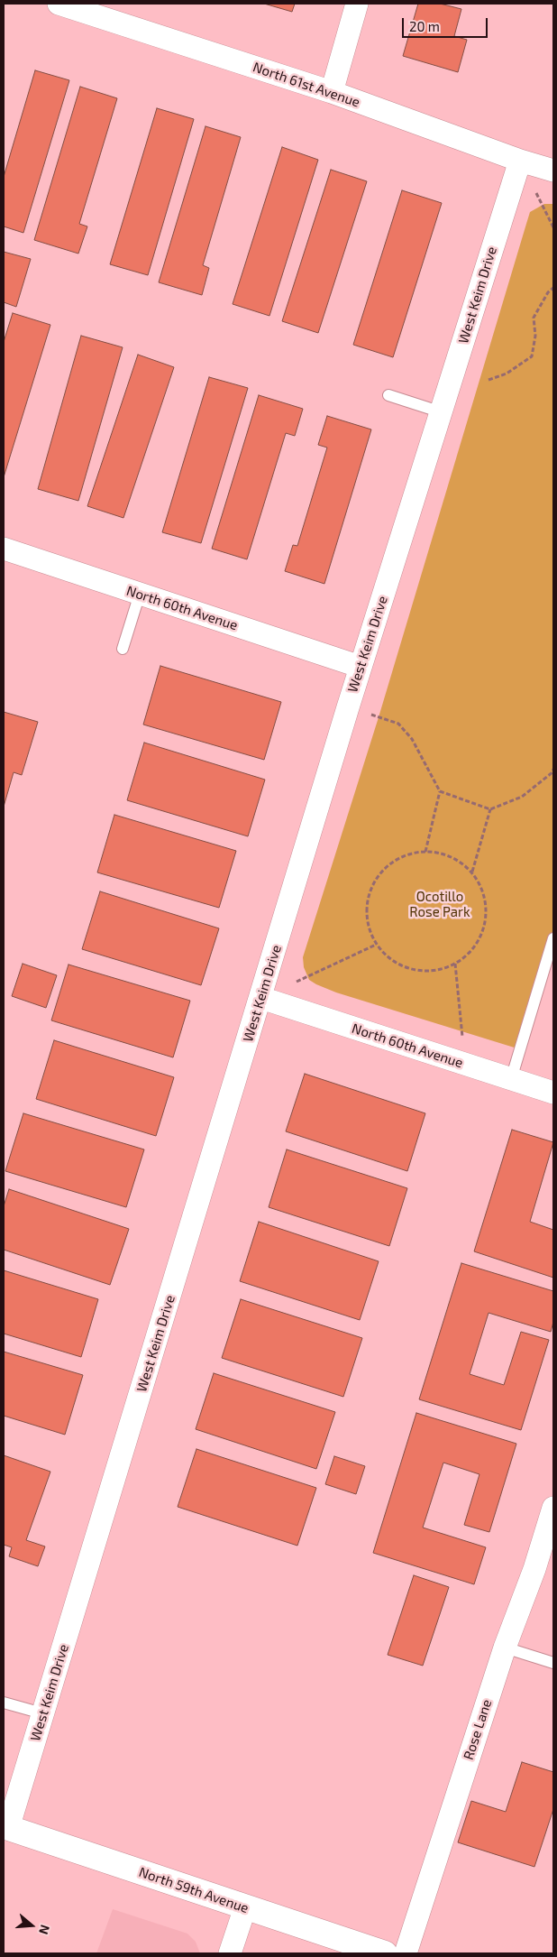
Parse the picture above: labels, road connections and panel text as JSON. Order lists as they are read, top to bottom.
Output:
{
  "streets": {
    "main road": ["North 59th Avenue"],
    "street": [
      "North 61st Avenue",
      "West Keim Drive",
      "North 60th Avenue",
      "Rose Lane"
    ]
  },
  "crossings": [
    ["North 61st Avenue", "West Keim Drive"],
    ["West Keim Drive", "North 60th Avenue"],
    ["West Keim Drive", "North 59th Avenue"]
  ],
  "parks": ["Ocotillo Rose Park"],
  "scale_bar": "20 m",
  "north": "right"
}
